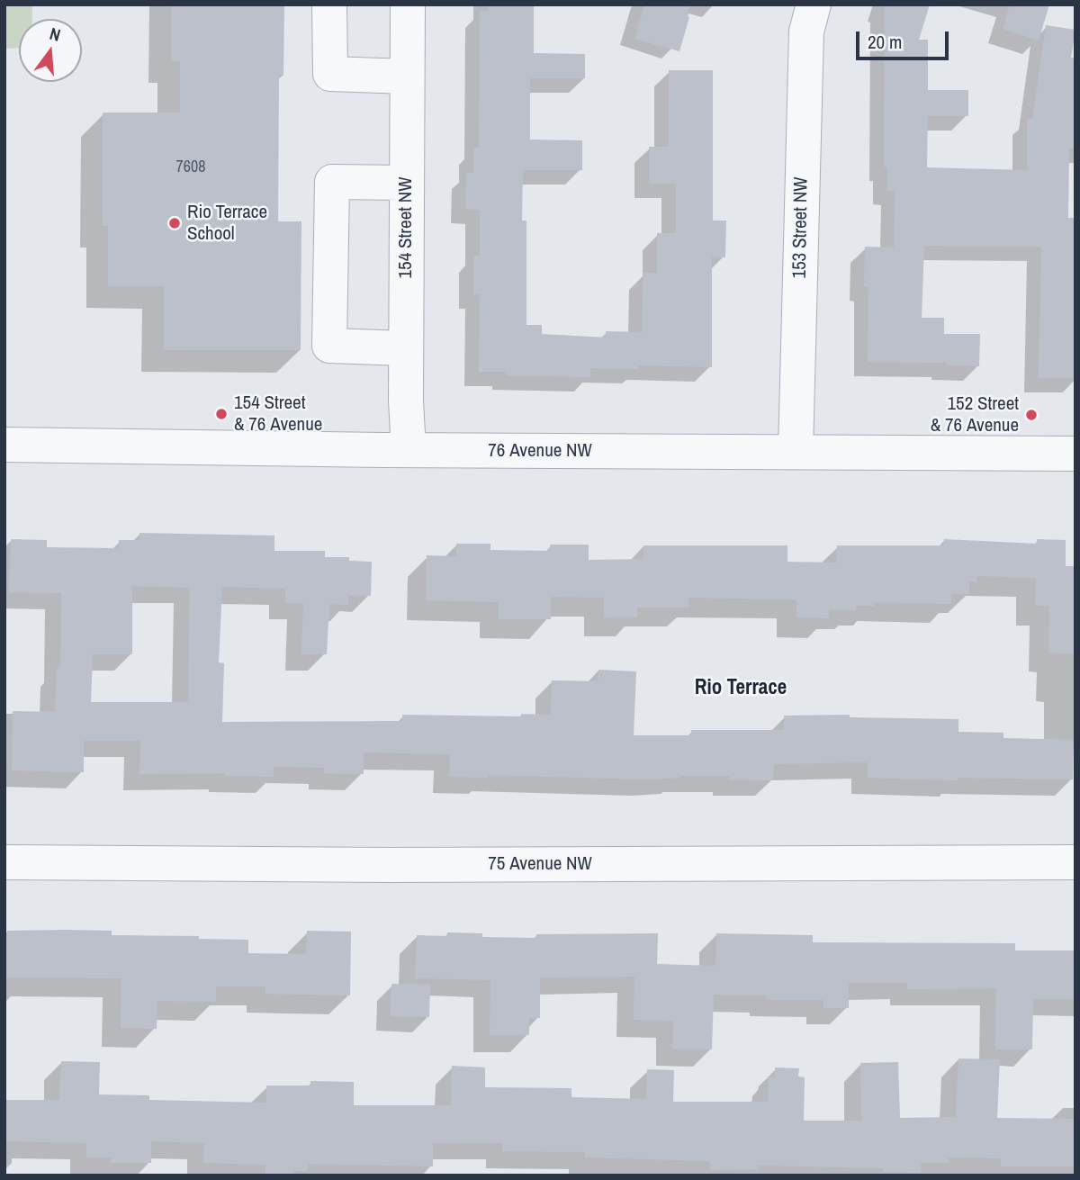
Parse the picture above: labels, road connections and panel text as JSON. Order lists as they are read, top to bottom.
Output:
{
  "streets": {
    "street": [
      "154 Street NW",
      "153 Street NW",
      "76 Avenue NW",
      "75 Avenue NW"
    ]
  },
  "crossings": [
    ["154 Street NW", "76 Avenue NW"],
    ["153 Street NW", "76 Avenue NW"]
  ],
  "districts": ["Rio Terrace"],
  "places": ["Rio Terrace School", "154 Street & 76 Avenue", "152 Street & 76 Avenue"],
  "house_numbers": ["7608"],
  "scale_bar": "20 m",
  "north": "top"
}
